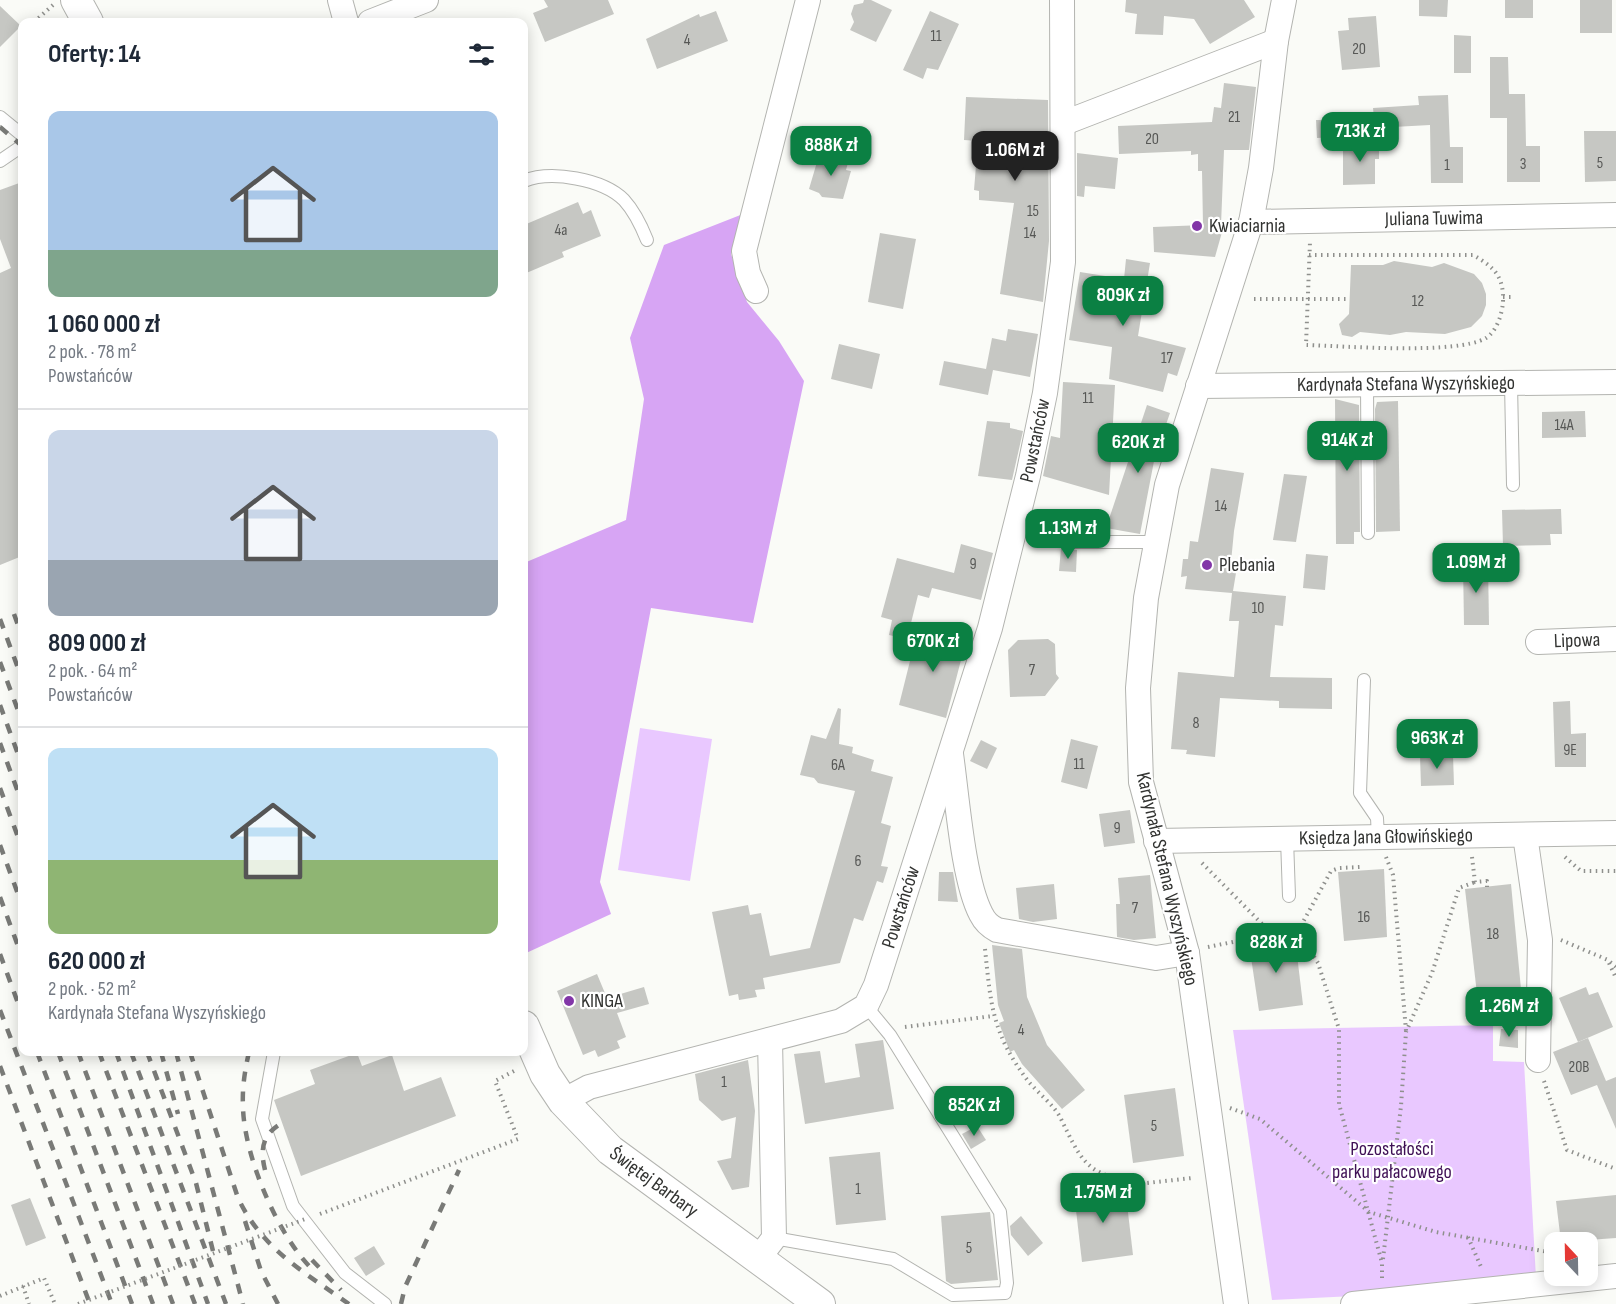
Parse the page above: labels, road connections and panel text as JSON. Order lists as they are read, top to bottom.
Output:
{
  "streets": {
    "street": [
      "Juliana Tuwima",
      "Kardynała Stefana Wyszyńskiego",
      "Powstańców",
      "Lipowa",
      "Księdza Jana Głowińskiego",
      "Świętej Barbary"
    ]
  },
  "crossings": [
    ["Juliana Tuwima", "Kardynała Stefana Wyszyńskiego"],
    ["Kardynała Stefana Wyszyńskiego", "Księdza Jana Głowińskiego"]
  ],
  "parks": ["Pozostałości parku pałacowego"],
  "places": ["Kwiaciarnia", "Plebania", "KINGA"],
  "house_numbers": [
    "11",
    "4",
    "20",
    "21",
    "20",
    "5",
    "3",
    "1",
    "15",
    "4a",
    "14",
    "12",
    "17",
    "11",
    "14A",
    "14",
    "9",
    "10",
    "7",
    "8",
    "9E",
    "11",
    "6A",
    "9",
    "6",
    "7",
    "16",
    "18",
    "4",
    "20B",
    "1",
    "5",
    "1",
    "5"
  ],
  "north": "top",
  "page": {
    "heading": "Oferty: 14",
    "list": [
      {
        "name": "1 060 000 zł",
        "note": "2 pok. · 78 m² · Powstańców"
      },
      {
        "name": "809 000 zł",
        "note": "2 pok. · 64 m² · Powstańców"
      },
      {
        "name": "620 000 zł",
        "note": "2 pok. · 52 m² · Kardynała Stefana Wyszyńskiego"
      }
    ],
    "price": [
      "713K zł",
      "888K zł",
      "1.06M zł",
      "809K zł",
      "914K zł",
      "620K zł",
      "1.13M zł",
      "1.09M zł",
      "670K zł",
      "963K zł",
      "828K zł",
      "1.26M zł",
      "852K zł",
      "1.75M zł"
    ]
  }
}
